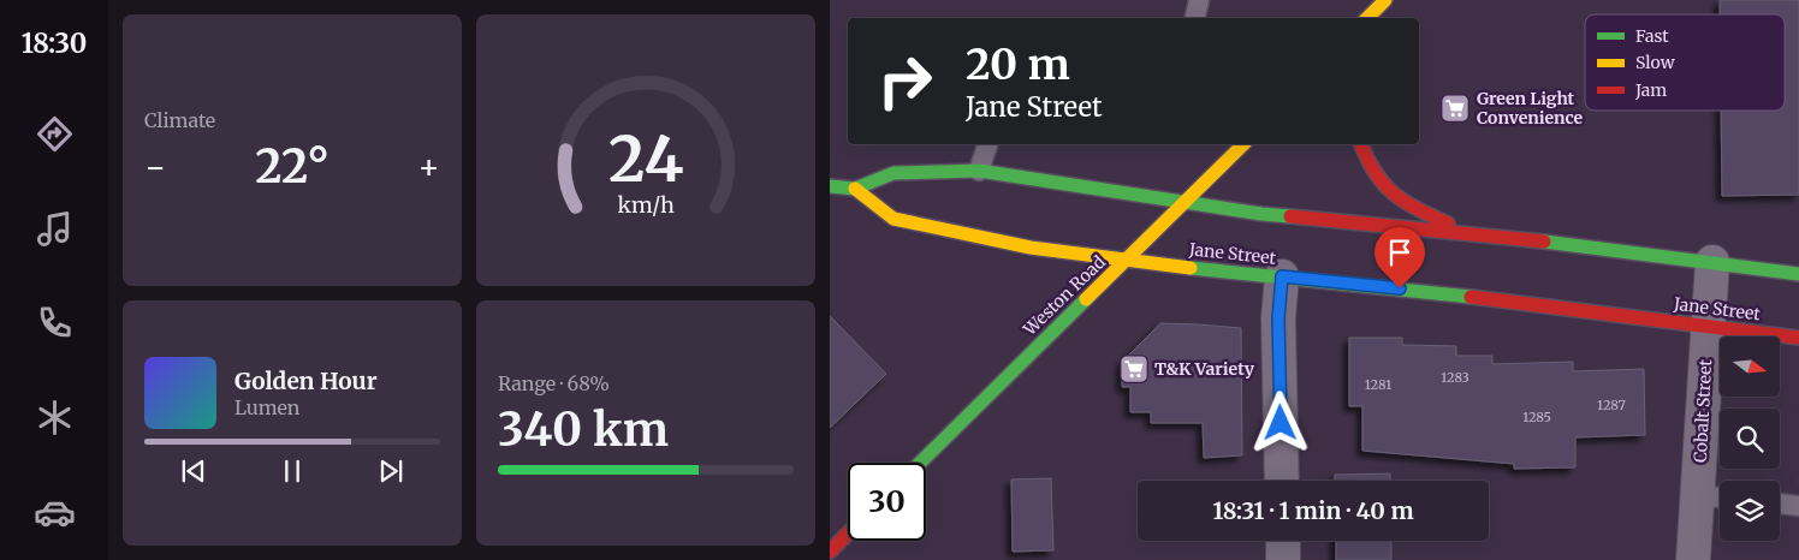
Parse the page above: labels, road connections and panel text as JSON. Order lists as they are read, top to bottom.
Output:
{
  "streets": {
    "main road": ["Jane Street", "Weston Road"],
    "street": ["Cobalt Street"]
  },
  "crossings": [
    ["Jane Street", "Weston Road"],
    ["Jane Street", "Cobalt Street"]
  ],
  "places": {
    "supermarket": ["Green Light Convenience", "T&K Variety"]
  },
  "house_numbers": [
    "1283",
    "1281",
    "1287",
    "1285"
  ],
  "legend": ["Fast", "Slow", "Jam"],
  "north": "right",
  "page": {
    "tabs": "18:30",
    "tile": [
      "Climate",
      ["Range · 68%", "340 km"]
    ],
    "turn": ["20 m", "Jane Street"],
    "heat": ["−", "22°", "+"],
    "song": ["Golden Hour", "Lumen"],
    "limit": "30",
    "trip": "18:31 · 1 min · 40 m",
    "gauge": ["24", "km/h"]
  }
}
